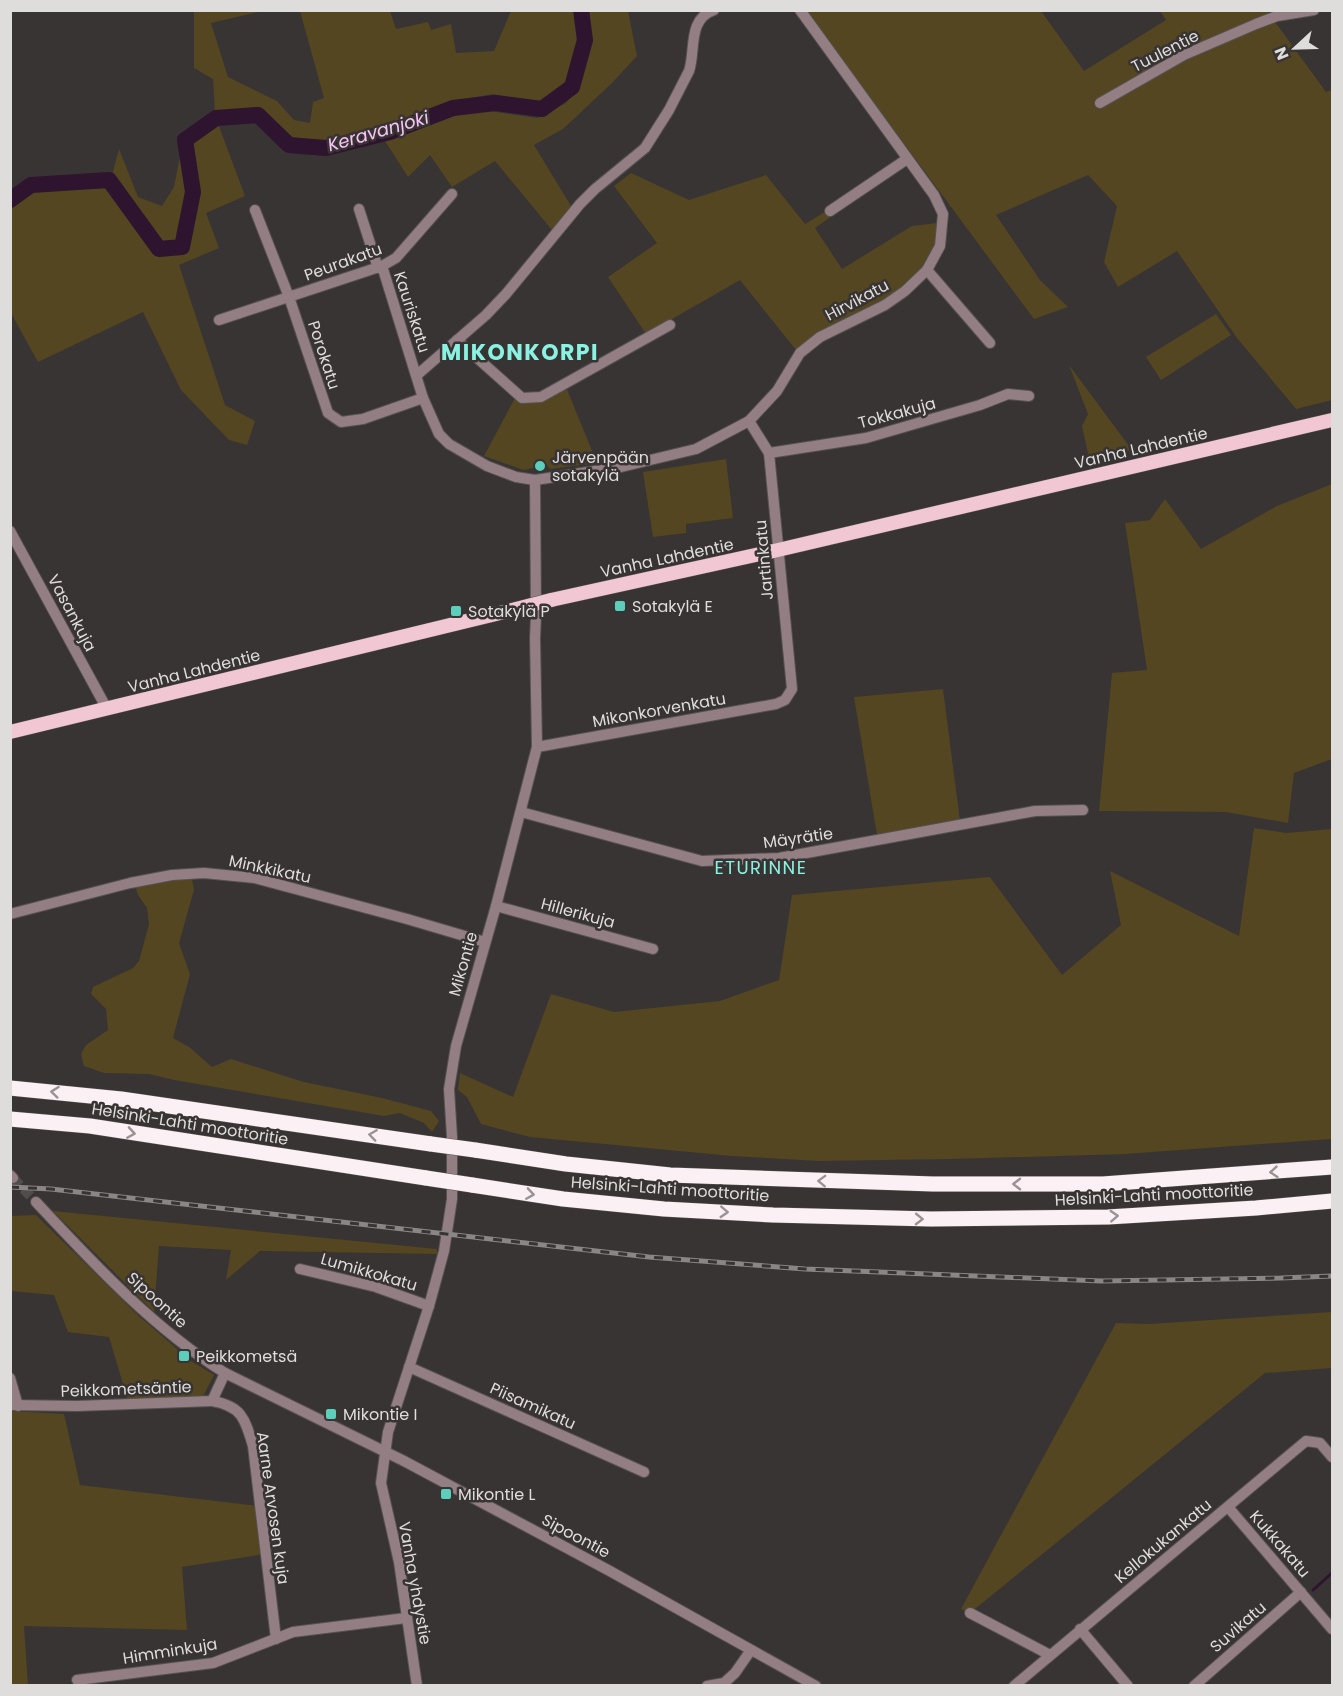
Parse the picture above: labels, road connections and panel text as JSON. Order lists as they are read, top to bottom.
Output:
{
  "streets": {
    "highway": ["Helsinki-Lahti moottoritie"],
    "main road": ["Vanha Lahdentie"],
    "street": [
      "Tuulentie",
      "Peurakatu",
      "Hirvikatu",
      "Kauriskatu",
      "Porokatu",
      "Tokkakuja",
      "Jartinkatu",
      "Vasankuja",
      "Mikonkorvenkatu",
      "Mäyrätie",
      "Minkkikatu",
      "Hillerikuja",
      "Mikontie",
      "Lumikkokatu",
      "Sipoontie",
      "Peikkometsäntie",
      "Piisamikatu",
      "Aarne Arvosen kuja",
      "Kellokukankatu",
      "Kukkakatu",
      "Vanha yhdystie",
      "Suvikatu",
      "Himminkuja"
    ]
  },
  "crossings": [
    ["Peurakatu", "Kauriskatu"],
    ["Peurakatu", "Porokatu"],
    ["Hirvikatu", "Kauriskatu"],
    ["Hirvikatu", "Jartinkatu"],
    ["Hirvikatu", "Mikontie"],
    ["Kauriskatu", "Porokatu"],
    ["Kauriskatu", "Mikontie"],
    ["Tokkakuja", "Jartinkatu"],
    ["Vanha Lahdentie", "Jartinkatu"],
    ["Vanha Lahdentie", "Vasankuja"],
    ["Jartinkatu", "Mikonkorvenkatu"],
    ["Mikonkorvenkatu", "Mikontie"],
    ["Mäyrätie", "Mikontie"],
    ["Minkkikatu", "Mikontie"],
    ["Hillerikuja", "Mikontie"],
    ["Mikontie", "Lumikkokatu"],
    ["Mikontie", "Sipoontie"],
    ["Mikontie", "Piisamikatu"],
    ["Mikontie", "Vanha yhdystie"],
    ["Sipoontie", "Peikkometsäntie"],
    ["Sipoontie", "Vanha yhdystie"],
    ["Peikkometsäntie", "Aarne Arvosen kuja"],
    ["Aarne Arvosen kuja", "Himminkuja"],
    ["Kellokukankatu", "Kukkakatu"],
    ["Kukkakatu", "Suvikatu"],
    ["Vanha yhdystie", "Himminkuja"]
  ],
  "districts": ["MIKONKORPI", "ETURINNE"],
  "water": ["Keravanjoki"],
  "places": {
    "other": ["Järvenpään sotakylä"],
    "transit": [
      "Sotakylä E",
      "Sotakylä P",
      "Peikkometsä",
      "Mikontie I",
      "Mikontie L"
    ]
  },
  "north": "left"
}
